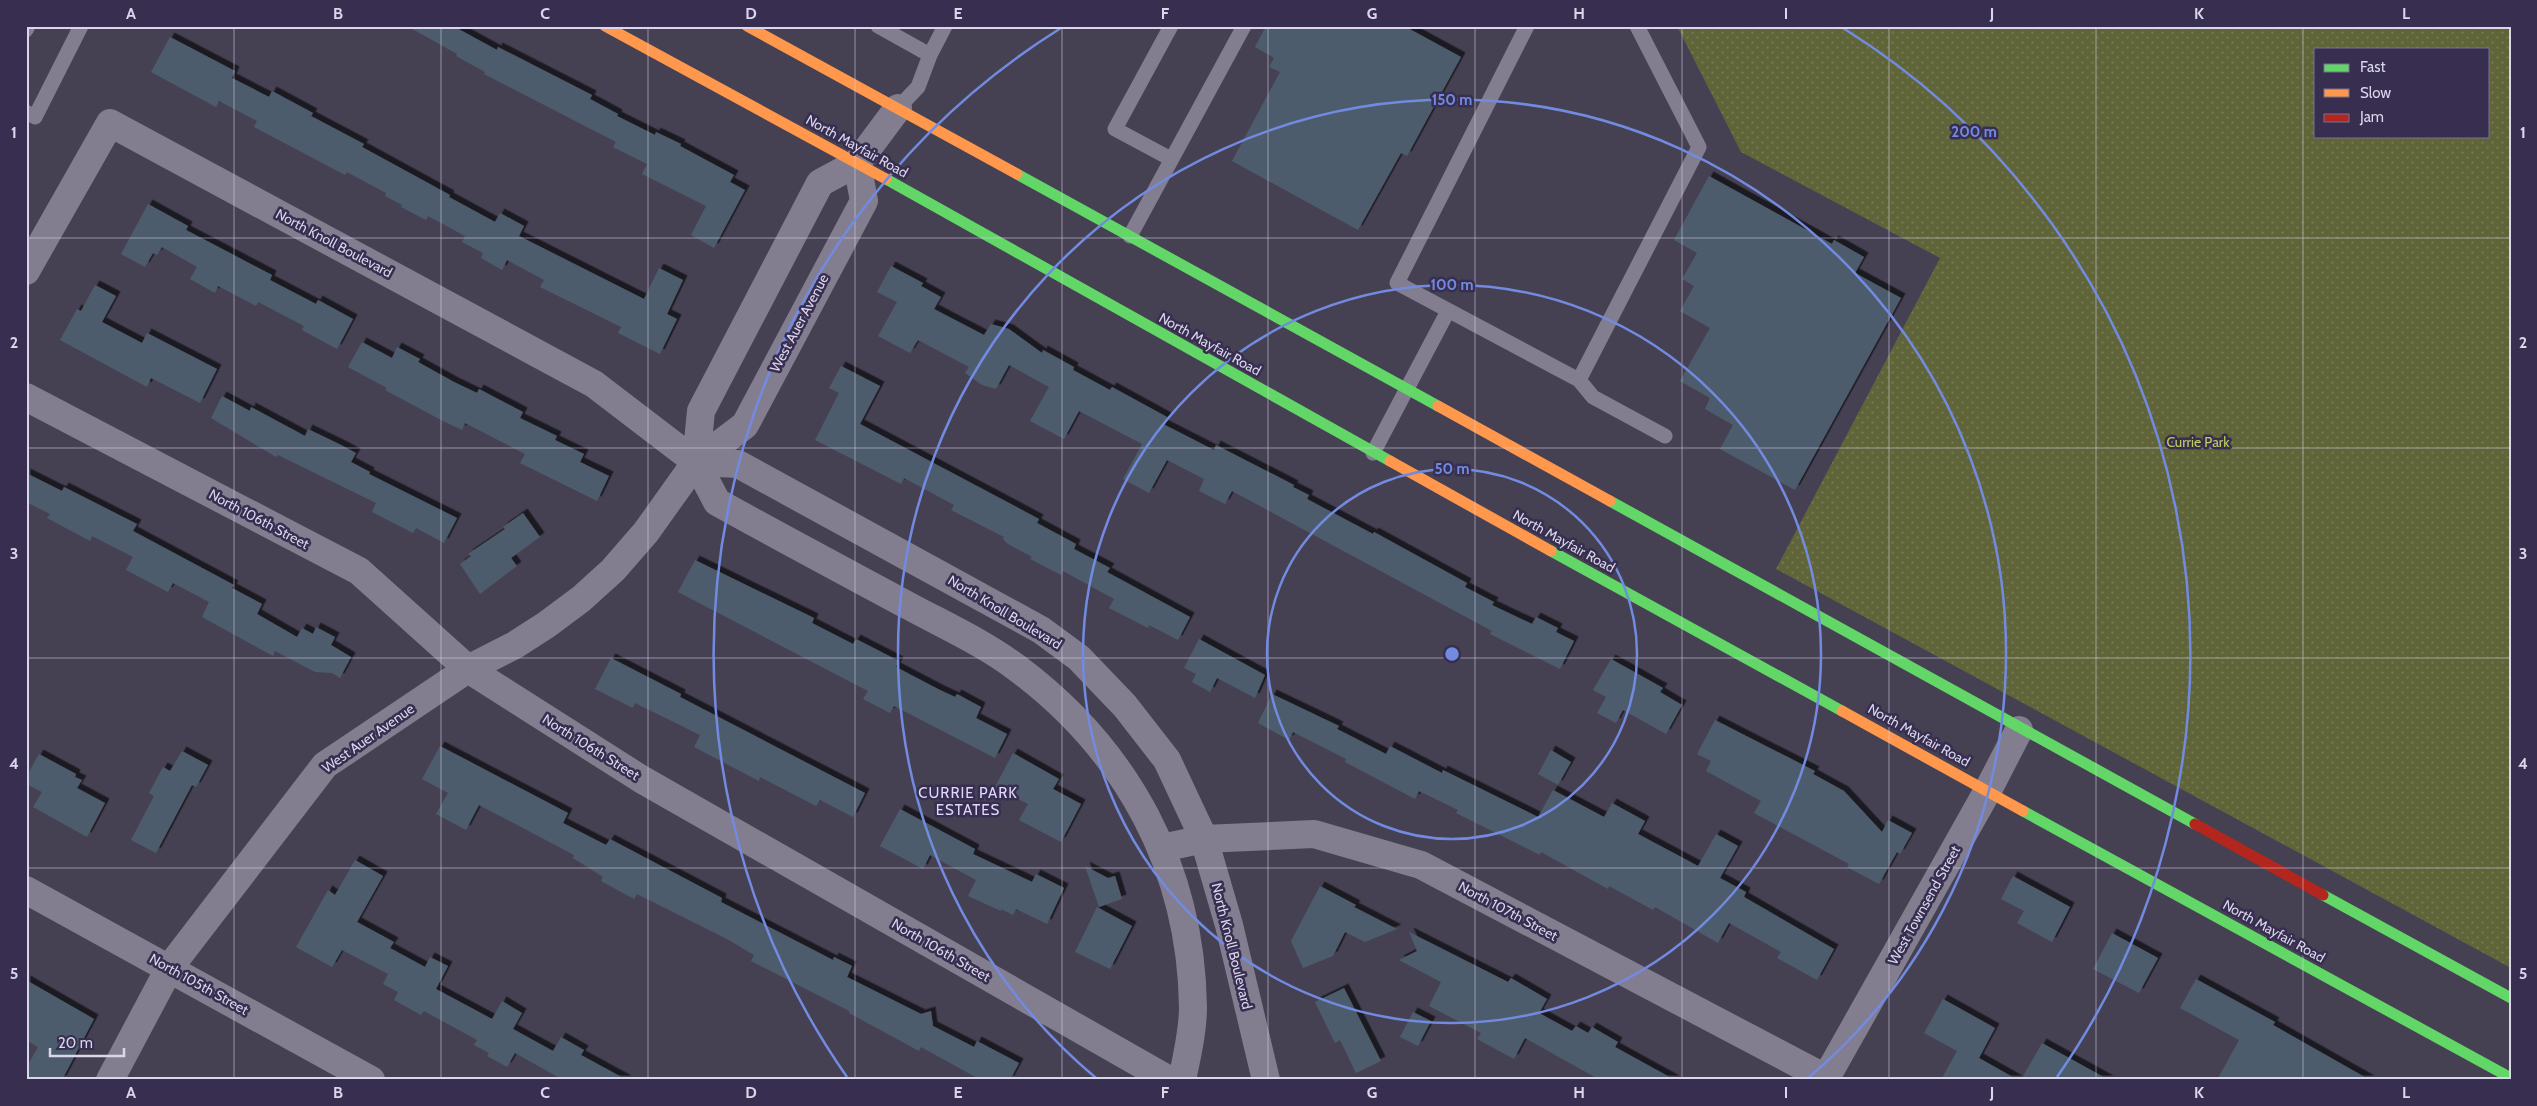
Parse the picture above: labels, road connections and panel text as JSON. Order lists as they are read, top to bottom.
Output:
{
  "streets": {
    "main road": ["North Mayfair Road"],
    "street": [
      "North Knoll Boulevard",
      "West Auer Avenue",
      "North 106th Street",
      "West Townsend Street",
      "North 107th Street",
      "North 105th Street"
    ]
  },
  "crossings": [
    ["North Mayfair Road", "West Auer Avenue"],
    ["North Mayfair Road", "West Townsend Street"],
    ["North Knoll Boulevard", "West Auer Avenue"],
    ["North Knoll Boulevard", "North 107th Street"],
    ["West Auer Avenue", "North 106th Street"],
    ["West Auer Avenue", "North 105th Street"],
    ["West Townsend Street", "North 107th Street"]
  ],
  "districts": ["CURRIE PARK ESTATES"],
  "parks": ["Currie Park"],
  "legend": ["Fast", "Slow", "Jam"],
  "scale_bar": "20 m",
  "grid": {
    "columns": [
      "A",
      "B",
      "C",
      "D",
      "E",
      "F",
      "G",
      "H",
      "I",
      "J",
      "K",
      "L"
    ],
    "rows": [
      "1",
      "2",
      "3",
      "4",
      "5"
    ]
  },
  "rings": [
    "150 m",
    "200 m",
    "100 m",
    "50 m"
  ]
}
